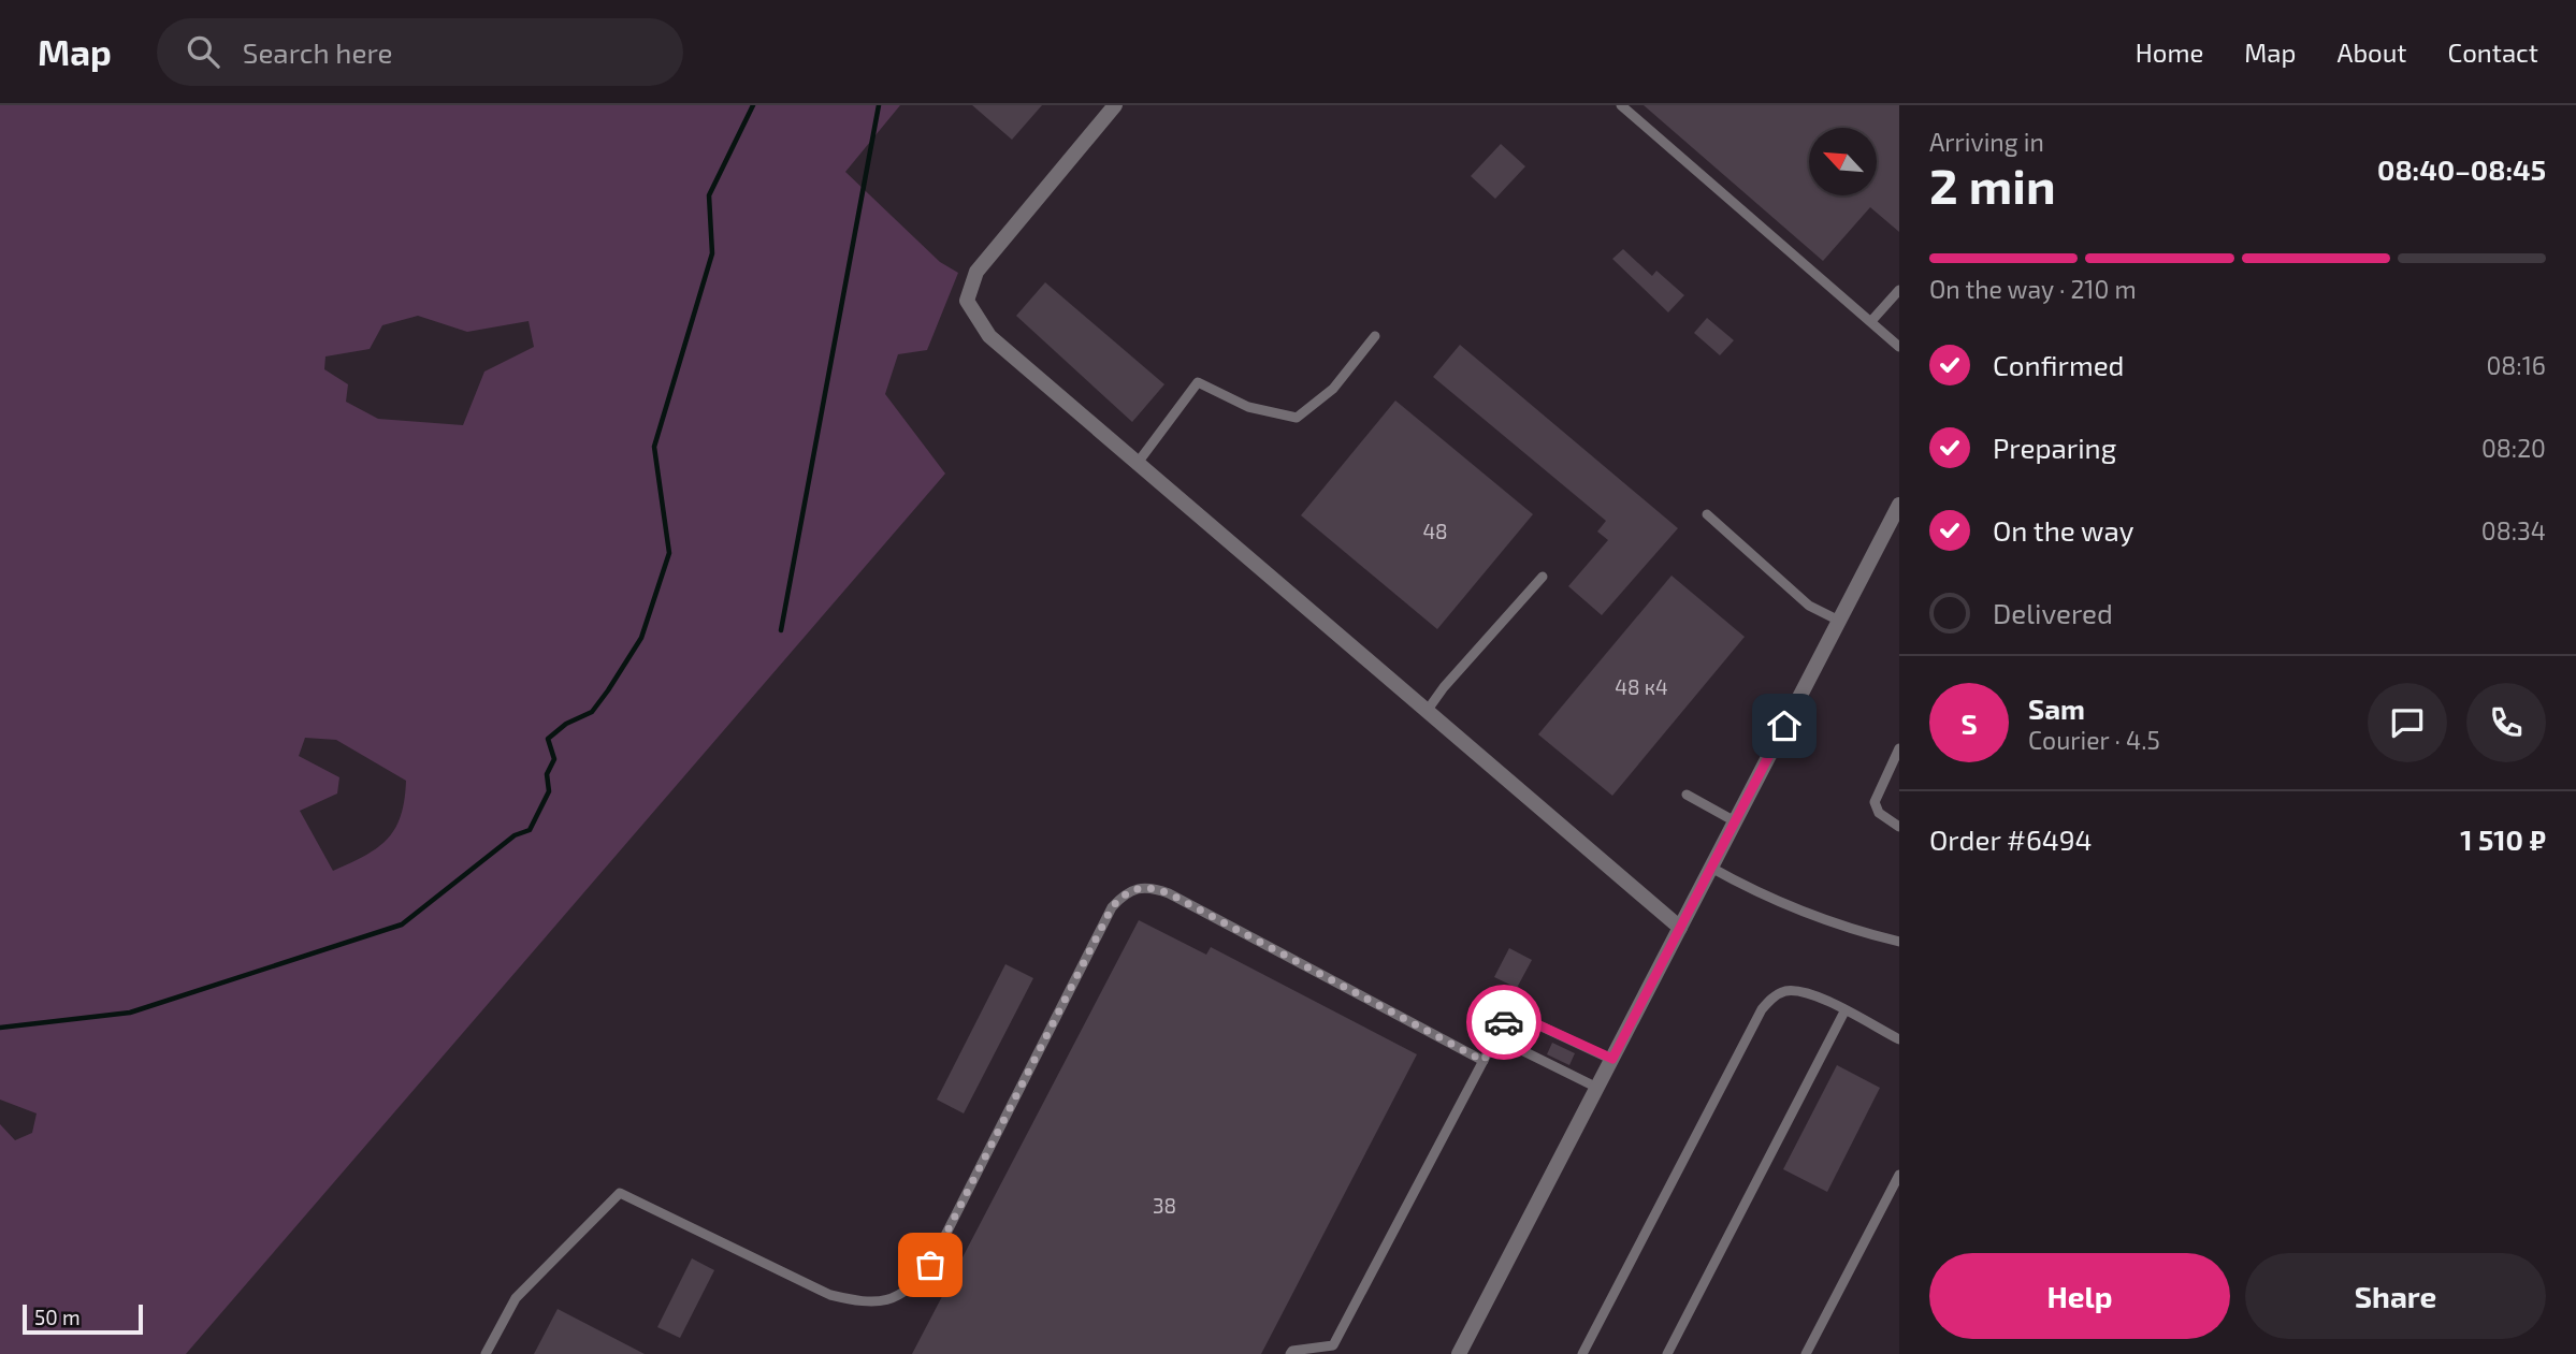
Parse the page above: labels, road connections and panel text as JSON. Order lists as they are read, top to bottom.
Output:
{
  "house_numbers": ["48", "48 к4", "38"],
  "scale_bar": "50 m",
  "north": "top left",
  "page": {
    "header": "Map",
    "search": "Search here",
    "nav": [
      "Home",
      "Map",
      "About",
      "Contact"
    ],
    "heading": ["2 min", "Arriving in", "08:40–08:45"],
    "panel": [
      "Sam",
      "Courier · 4.5",
      "Order #6494",
      "1 510 ₽"
    ],
    "bar": "On the way · 210 m",
    "list": [
      ["Confirmed", "08:16"],
      ["Preparing", "08:20"],
      ["On the way", "08:34"],
      "Delivered"
    ],
    "round": "S",
    "buttons": ["Help", "Share"],
    "scale": "50 m"
  }
}
